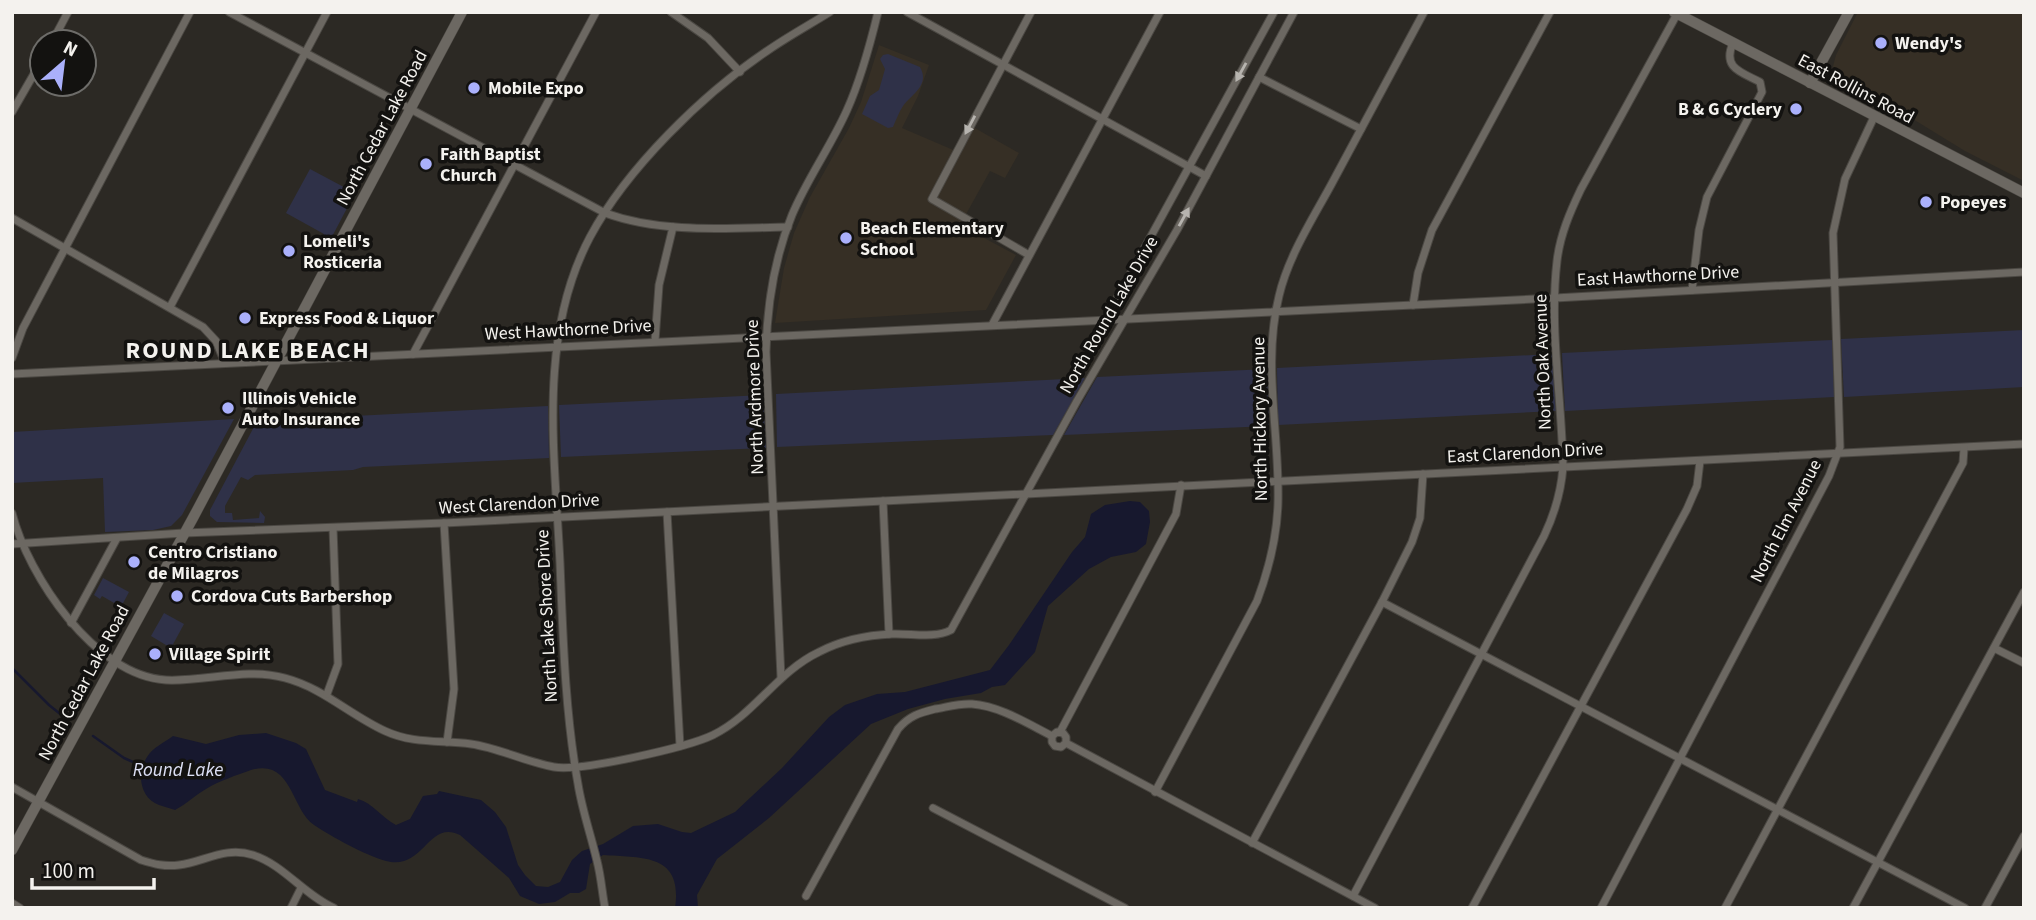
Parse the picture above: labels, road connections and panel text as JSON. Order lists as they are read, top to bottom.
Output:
{
  "streets": {
    "main road": ["East Rollins Road", "North Cedar Lake Road"],
    "street": [
      "East Hawthorne Drive",
      "North Round Lake Drive",
      "West Hawthorne Drive",
      "North Oak Avenue",
      "North Ardmore Drive",
      "North Hickory Avenue",
      "East Clarendon Drive",
      "West Clarendon Drive",
      "North Elm Avenue",
      "North Lake Shore Drive"
    ]
  },
  "crossings": [
    ["East Rollins Road", "North Oak Avenue"],
    ["East Rollins Road", "North Elm Avenue"],
    ["North Cedar Lake Road", "West Hawthorne Drive"],
    ["North Cedar Lake Road", "West Clarendon Drive"],
    ["East Hawthorne Drive", "North Round Lake Drive"],
    ["East Hawthorne Drive", "West Hawthorne Drive"],
    ["East Hawthorne Drive", "North Oak Avenue"],
    ["East Hawthorne Drive", "North Hickory Avenue"],
    ["East Hawthorne Drive", "North Elm Avenue"],
    ["North Round Lake Drive", "West Hawthorne Drive"],
    ["North Round Lake Drive", "East Clarendon Drive"],
    ["North Round Lake Drive", "West Clarendon Drive"],
    ["West Hawthorne Drive", "North Ardmore Drive"],
    ["West Hawthorne Drive", "North Lake Shore Drive"],
    ["North Oak Avenue", "East Clarendon Drive"],
    ["North Ardmore Drive", "West Clarendon Drive"],
    ["North Hickory Avenue", "East Clarendon Drive"],
    ["East Clarendon Drive", "West Clarendon Drive"],
    ["East Clarendon Drive", "North Elm Avenue"],
    ["West Clarendon Drive", "North Lake Shore Drive"]
  ],
  "districts": ["ROUND LAKE BEACH"],
  "water": ["Round Lake"],
  "places": [
    "Wendy's",
    "Mobile Expo",
    "B & G Cyclery",
    "Faith Baptist Church",
    "Popeyes",
    "Beach Elementary School",
    "Lomeli's Rosticeria",
    "Express Food & Liquor",
    "Illinois Vehicle Auto Insurance",
    "Centro Cristiano de Milagros",
    "Cordova Cuts Barbershop",
    "Village Spirit"
  ],
  "scale_bar": "100 m",
  "north": "top right"
}
